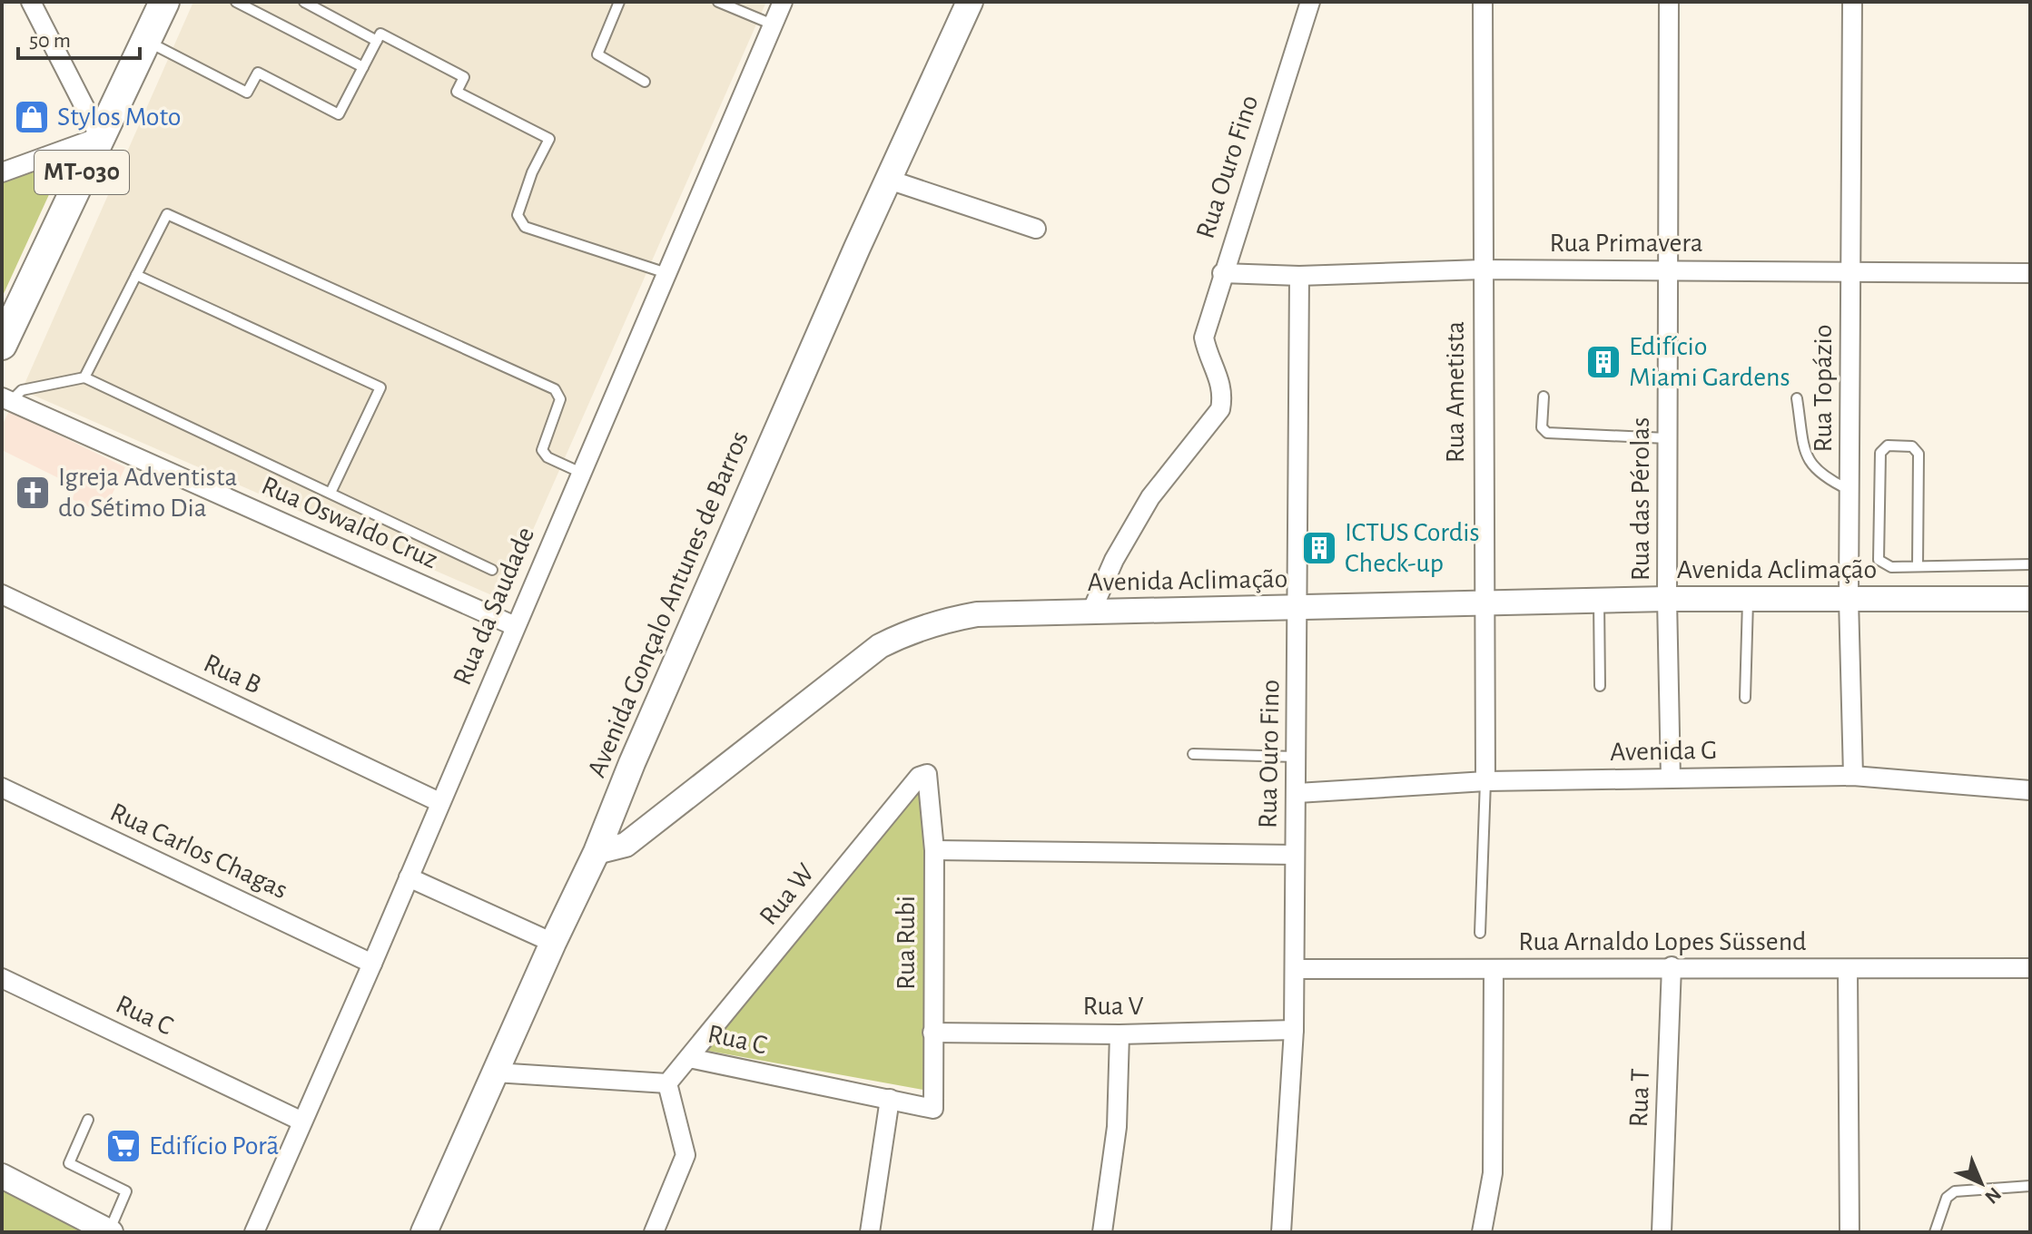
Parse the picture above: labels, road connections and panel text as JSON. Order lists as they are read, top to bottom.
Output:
{
  "streets": {
    "main road": ["MT-030", "Avenida Gonçalo Antunes de Barros"],
    "street": [
      "Rua Ouro Fino",
      "Rua Primavera",
      "Rua Topázio",
      "Rua Ametista",
      "Rua das Pérolas",
      "Rua Oswaldo Cruz",
      "Avenida Aclimação",
      "Rua da Saudade",
      "Rua B",
      "Avenida G",
      "Rua Carlos Chagas",
      "Rua W",
      "Rua Arnaldo Lopes Süssend",
      "Rua Rubi",
      "Rua V",
      "Rua C",
      "Rua T"
    ]
  },
  "crossings": [
    ["Rua Ouro Fino", "Rua Primavera"],
    ["Rua Ouro Fino", "Avenida Aclimação"],
    ["Rua Ouro Fino", "Avenida G"],
    ["Rua Ouro Fino", "Rua Arnaldo Lopes Süssend"],
    ["Rua Ouro Fino", "Rua V"],
    ["Rua Primavera", "Rua Topázio"],
    ["Rua Primavera", "Rua Ametista"],
    ["Rua Primavera", "Rua das Pérolas"],
    ["Rua Topázio", "Avenida Aclimação"],
    ["Rua Topázio", "Avenida G"],
    ["Rua Ametista", "Avenida Aclimação"],
    ["Rua Ametista", "Avenida G"],
    ["Rua das Pérolas", "Avenida Aclimação"],
    ["Rua das Pérolas", "Avenida G"],
    ["Rua Oswaldo Cruz", "Rua da Saudade"],
    ["Avenida Aclimação", "Avenida Gonçalo Antunes de Barros"],
    ["Rua da Saudade", "Rua B"],
    ["Rua da Saudade", "Rua Carlos Chagas"],
    ["Rua da Saudade", "Rua C"],
    ["Rua W", "Rua Rubi"],
    ["Rua W", "Rua C"],
    ["Rua Arnaldo Lopes Süssend", "Rua T"],
    ["Rua Rubi", "Rua V"],
    ["Rua Rubi", "Rua C"]
  ],
  "places": {
    "shop": ["Stylos Moto"],
    "building": ["Edifício Miami Gardens", "ICTUS Cordis Check-up"],
    "church": ["Igreja Adventista do Sétimo Dia"],
    "supermarket": ["Edifício Porã"]
  },
  "scale_bar": "50 m",
  "north": "bottom right"
}
